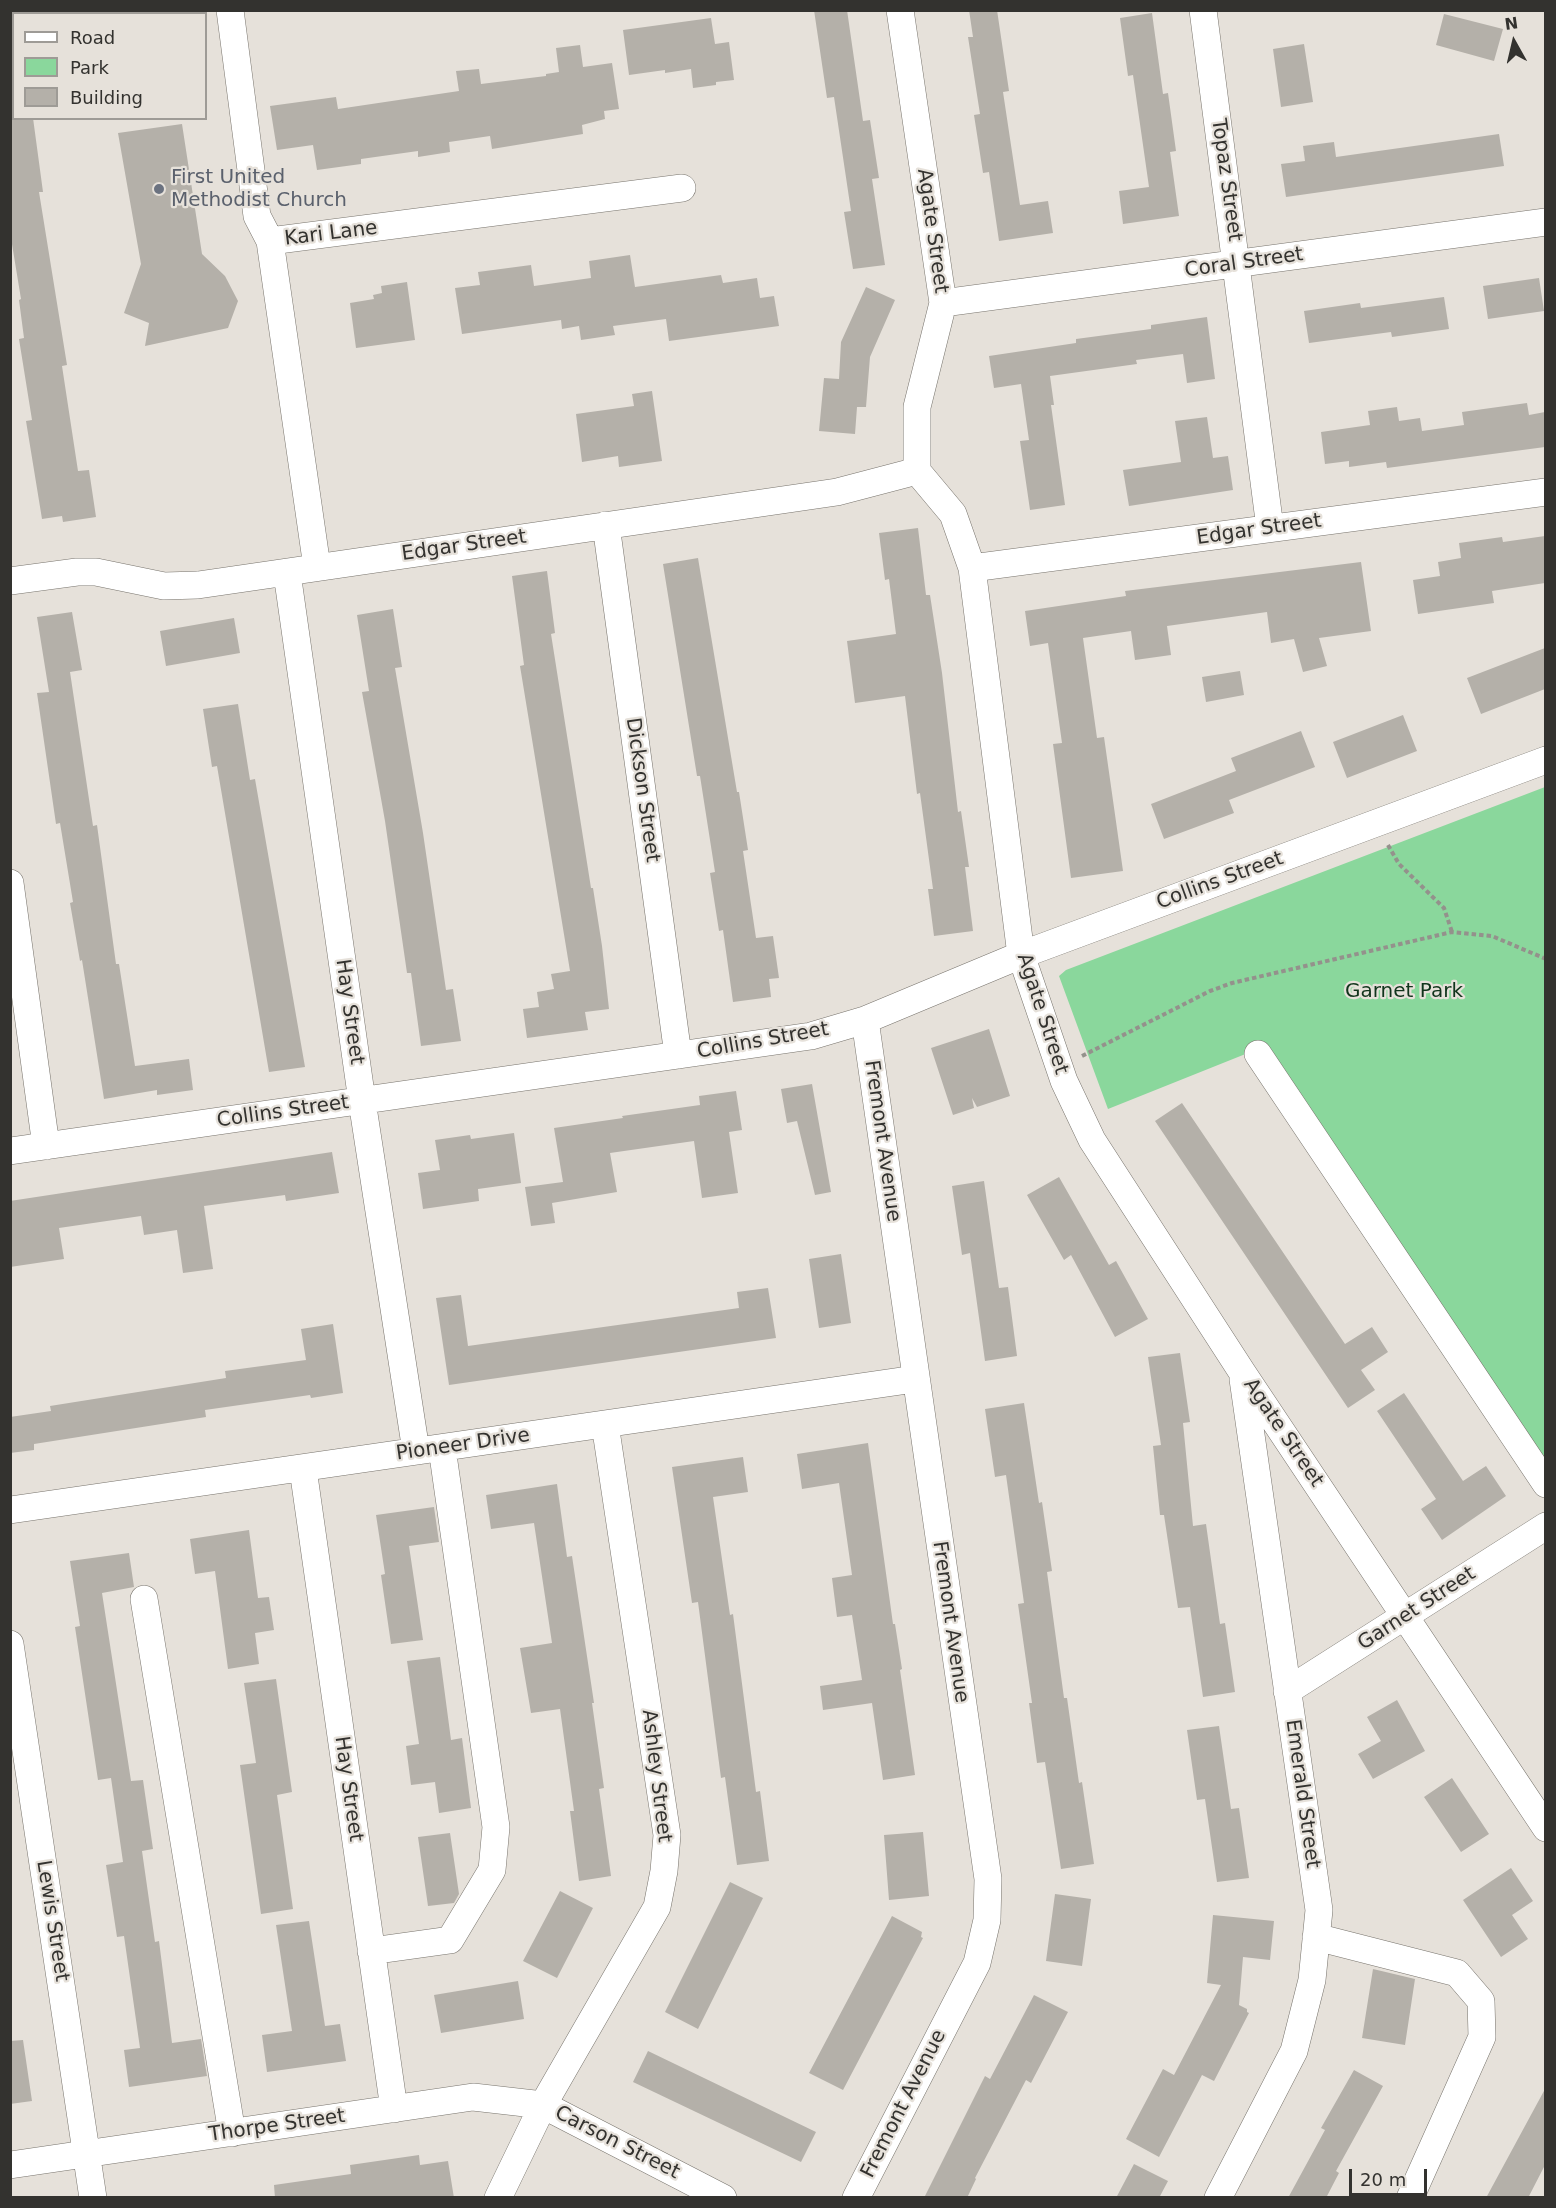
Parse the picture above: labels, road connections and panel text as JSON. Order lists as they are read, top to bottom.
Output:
{
  "streets": {
    "street": [
      "Topaz Street",
      "Agate Street",
      "Kari Lane",
      "Coral Street",
      "Edgar Street",
      "Dickson Street",
      "Collins Street",
      "Hay Street",
      "Fremont Avenue",
      "Pioneer Drive",
      "Garnet Street",
      "Ashley Street",
      "Emerald Street",
      "Lewis Street",
      "Thorpe Street",
      "Carson Street"
    ]
  },
  "crossings": [
    ["Topaz Street", "Coral Street"],
    ["Topaz Street", "Edgar Street"],
    ["Agate Street", "Coral Street"],
    ["Agate Street", "Edgar Street"],
    ["Agate Street", "Collins Street"],
    ["Agate Street", "Garnet Street"],
    ["Agate Street", "Emerald Street"],
    ["Kari Lane", "Edgar Street"],
    ["Edgar Street", "Dickson Street"],
    ["Edgar Street", "Hay Street"],
    ["Dickson Street", "Collins Street"],
    ["Collins Street", "Hay Street"],
    ["Collins Street", "Fremont Avenue"],
    ["Hay Street", "Pioneer Drive"],
    ["Hay Street", "Thorpe Street"],
    ["Fremont Avenue", "Pioneer Drive"],
    ["Pioneer Drive", "Ashley Street"],
    ["Garnet Street", "Emerald Street"],
    ["Ashley Street", "Thorpe Street"],
    ["Ashley Street", "Carson Street"],
    ["Lewis Street", "Thorpe Street"],
    ["Thorpe Street", "Carson Street"]
  ],
  "parks": ["Garnet Park"],
  "places": ["First United Methodist Church"],
  "legend": ["Road", "Park", "Building"],
  "scale_bar": "20 m",
  "north": "top"
}
